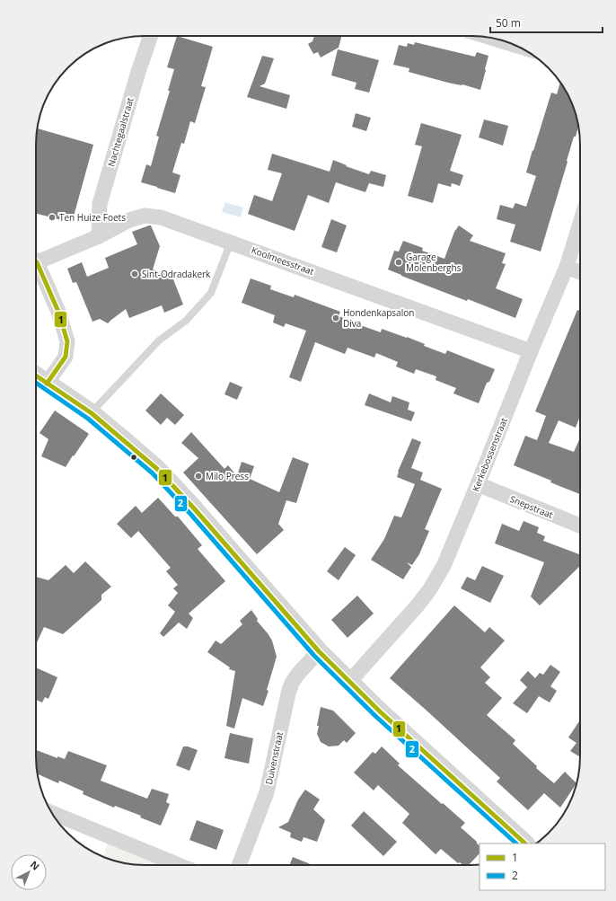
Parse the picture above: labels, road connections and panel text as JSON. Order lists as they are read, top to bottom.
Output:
{
  "streets": {
    "street": [
      "Nachtegaalstraat",
      "Koolmeesstraat",
      "Kerkebossenstraat",
      "Snepstraat",
      "Duivenstraat"
    ]
  },
  "crossings": [
    ["Nachtegaalstraat", "Koolmeesstraat"],
    ["Koolmeesstraat", "Kerkebossenstraat"],
    ["Kerkebossenstraat", "Snepstraat"]
  ],
  "places": [
    "Ten Huize Foets",
    "Garage Molenberghs",
    "Sint-Odradakerk",
    "Hondenkapsalon Diva",
    "Milo Press"
  ],
  "lines": ["transit line 1", "transit line 2"],
  "legend": ["1", "2"],
  "scale_bar": "50 m",
  "north": "top right"
}
